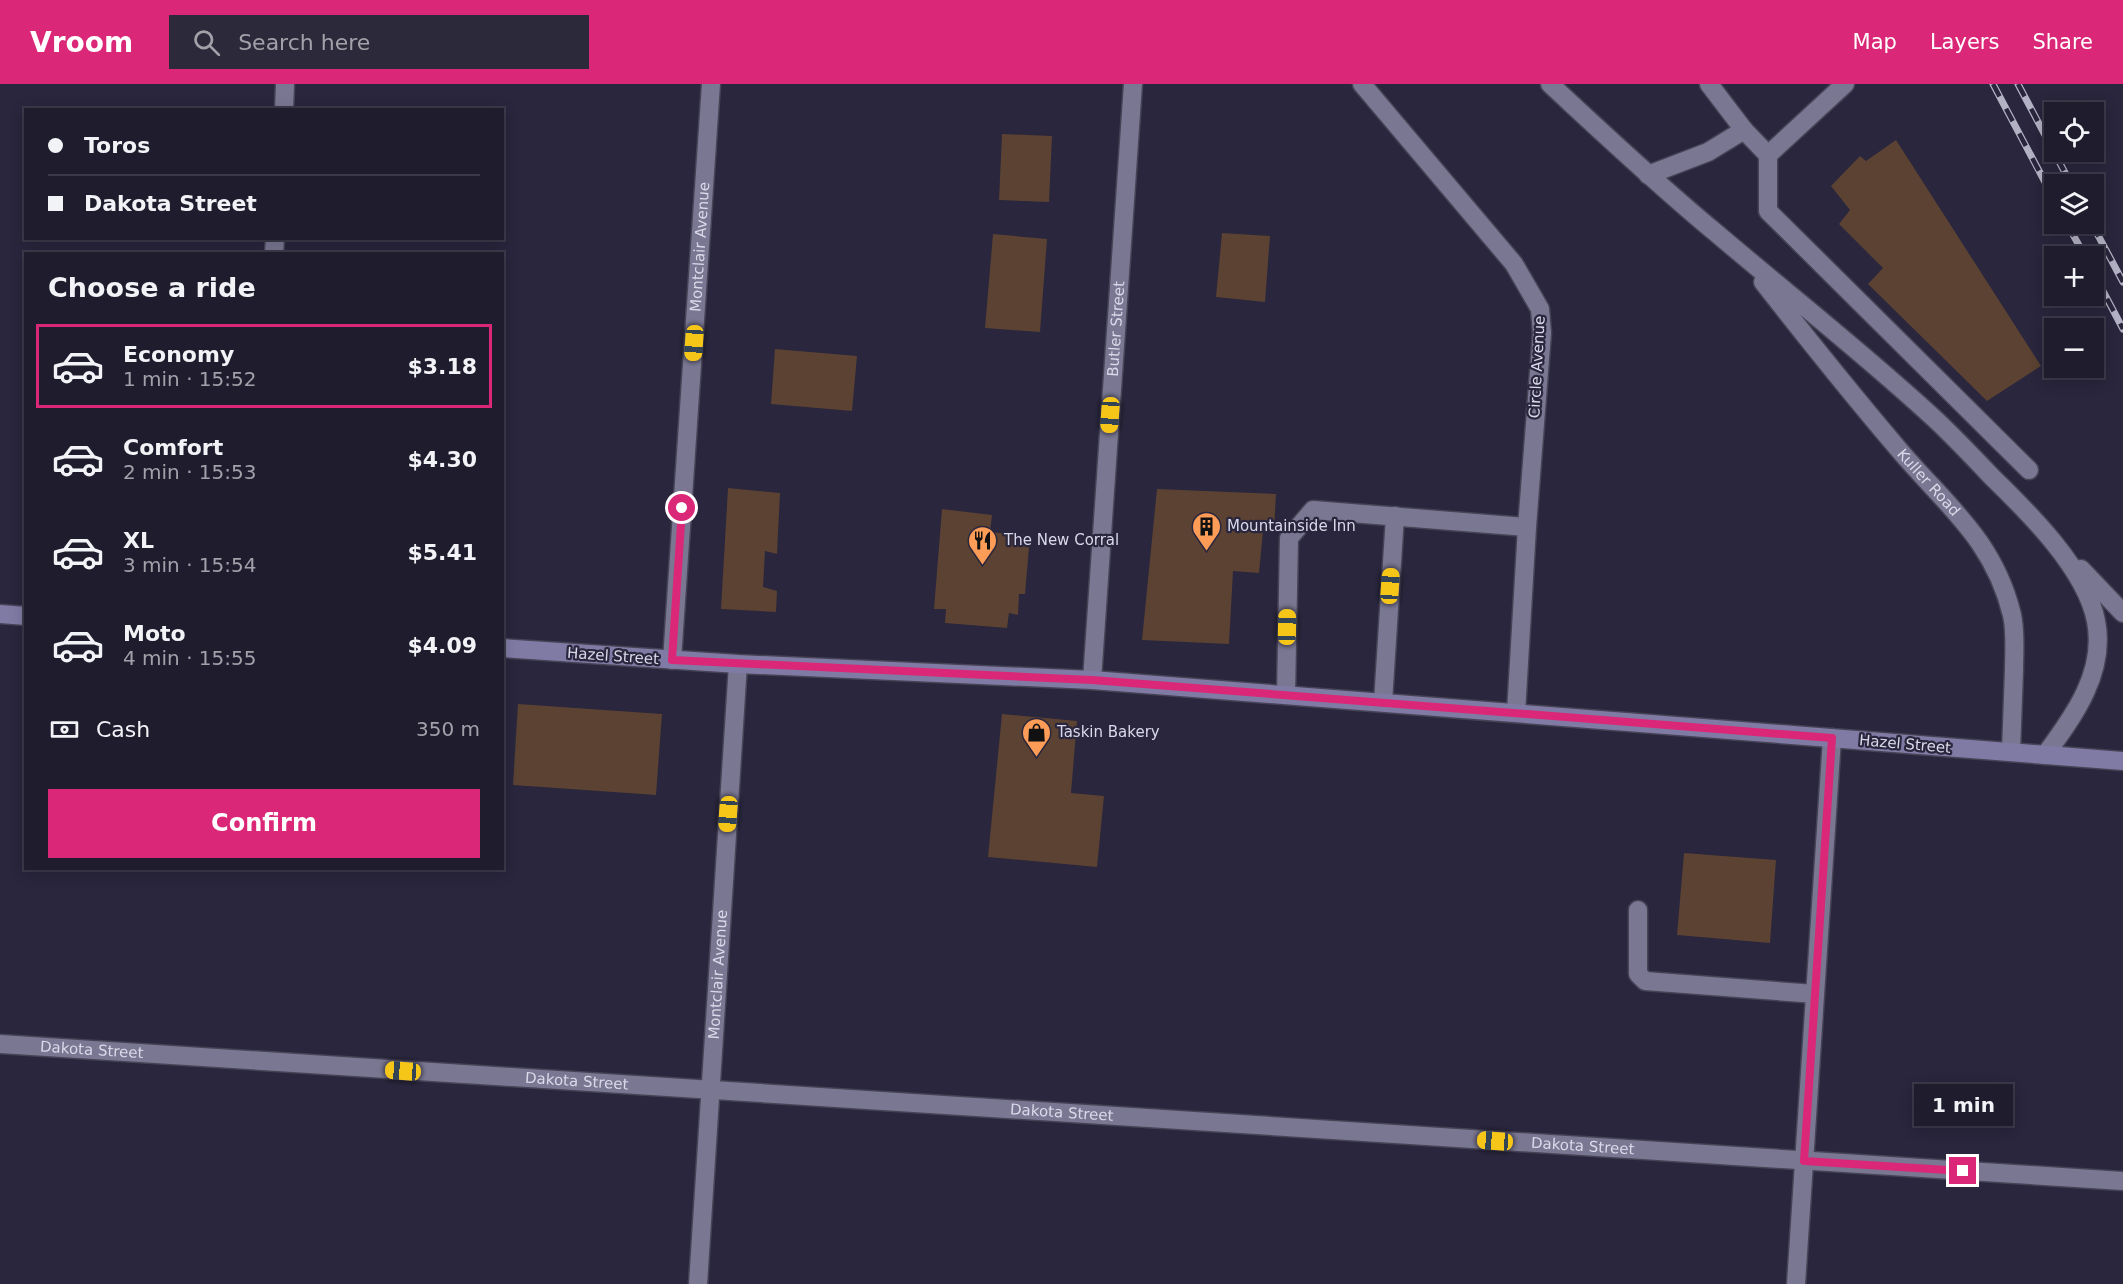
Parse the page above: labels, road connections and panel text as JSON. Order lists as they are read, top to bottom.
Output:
{
  "streets": {
    "street": [
      "Montclair Avenue",
      "Butler Street",
      "Circle Avenue",
      "Kuller Road",
      "Hazel Street",
      "Dakota Street"
    ]
  },
  "crossings": [
    ["Montclair Avenue", "Hazel Street"],
    ["Montclair Avenue", "Dakota Street"],
    ["Butler Street", "Hazel Street"],
    ["Circle Avenue", "Hazel Street"],
    ["Kuller Road", "Hazel Street"]
  ],
  "places": {
    "building": ["Mountainside Inn"],
    "restaurant": ["The New Corral"],
    "shop": ["Taskin Bakery"]
  },
  "page": {
    "header": "Vroom",
    "search": "Search here",
    "nav": ["Map", "Layers", "Share"],
    "map_buttons": ["+", "−"],
    "banner": ["Toros", "Dakota Street"],
    "heading": "Choose a ride",
    "list": [
      {
        "name": "Economy",
        "note": "1 min · 15:52",
        "value": "$3.18"
      },
      {
        "name": "Comfort",
        "note": "2 min · 15:53",
        "value": "$4.30"
      },
      {
        "name": "XL",
        "note": "3 min · 15:54",
        "value": "$5.41"
      },
      {
        "name": "Moto",
        "note": "4 min · 15:55",
        "value": "$4.09"
      }
    ],
    "pay": ["Cash", "350 m"],
    "buttons": "Confirm",
    "bubble": "1 min"
  }
}
